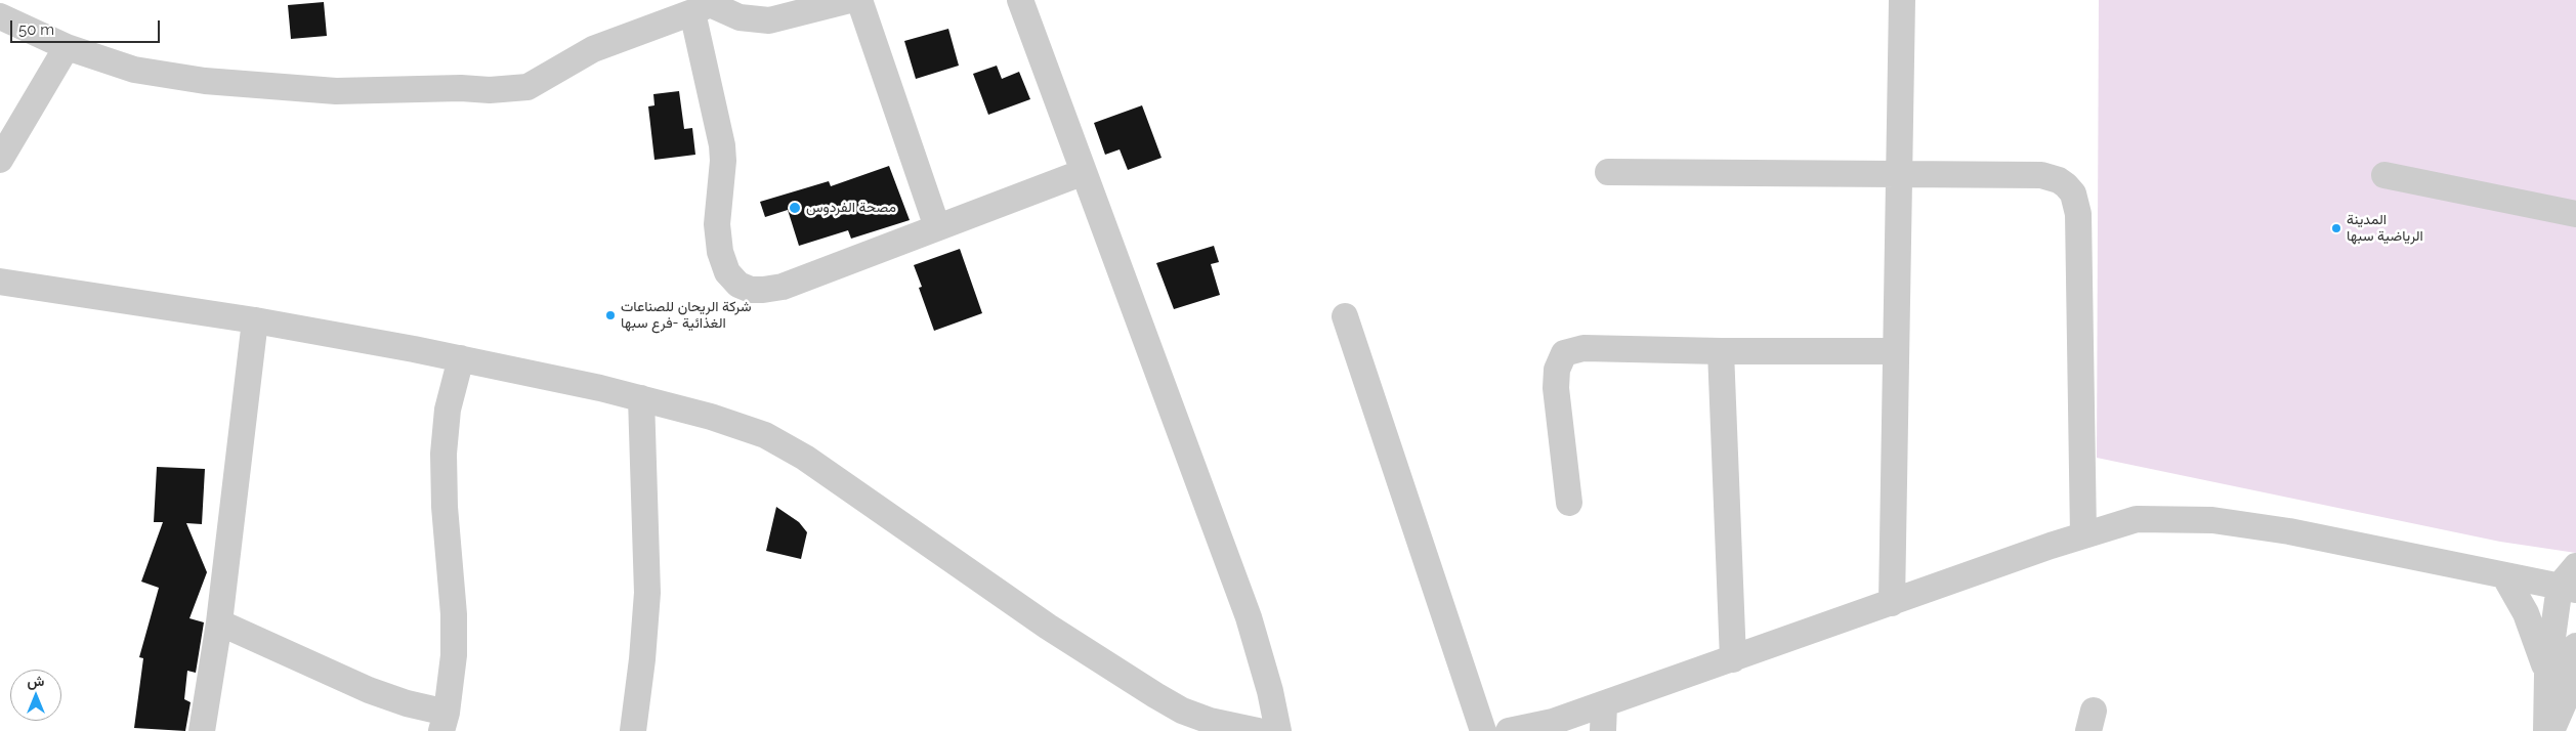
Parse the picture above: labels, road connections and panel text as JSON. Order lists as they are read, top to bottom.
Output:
{
  "places": ["مصحة الفردوس", "المدينة الرياضية سبها", "شركة الريحان للصناعات الغذائية -فرع سبها"],
  "scale_bar": "50 m",
  "north": "top"
}
